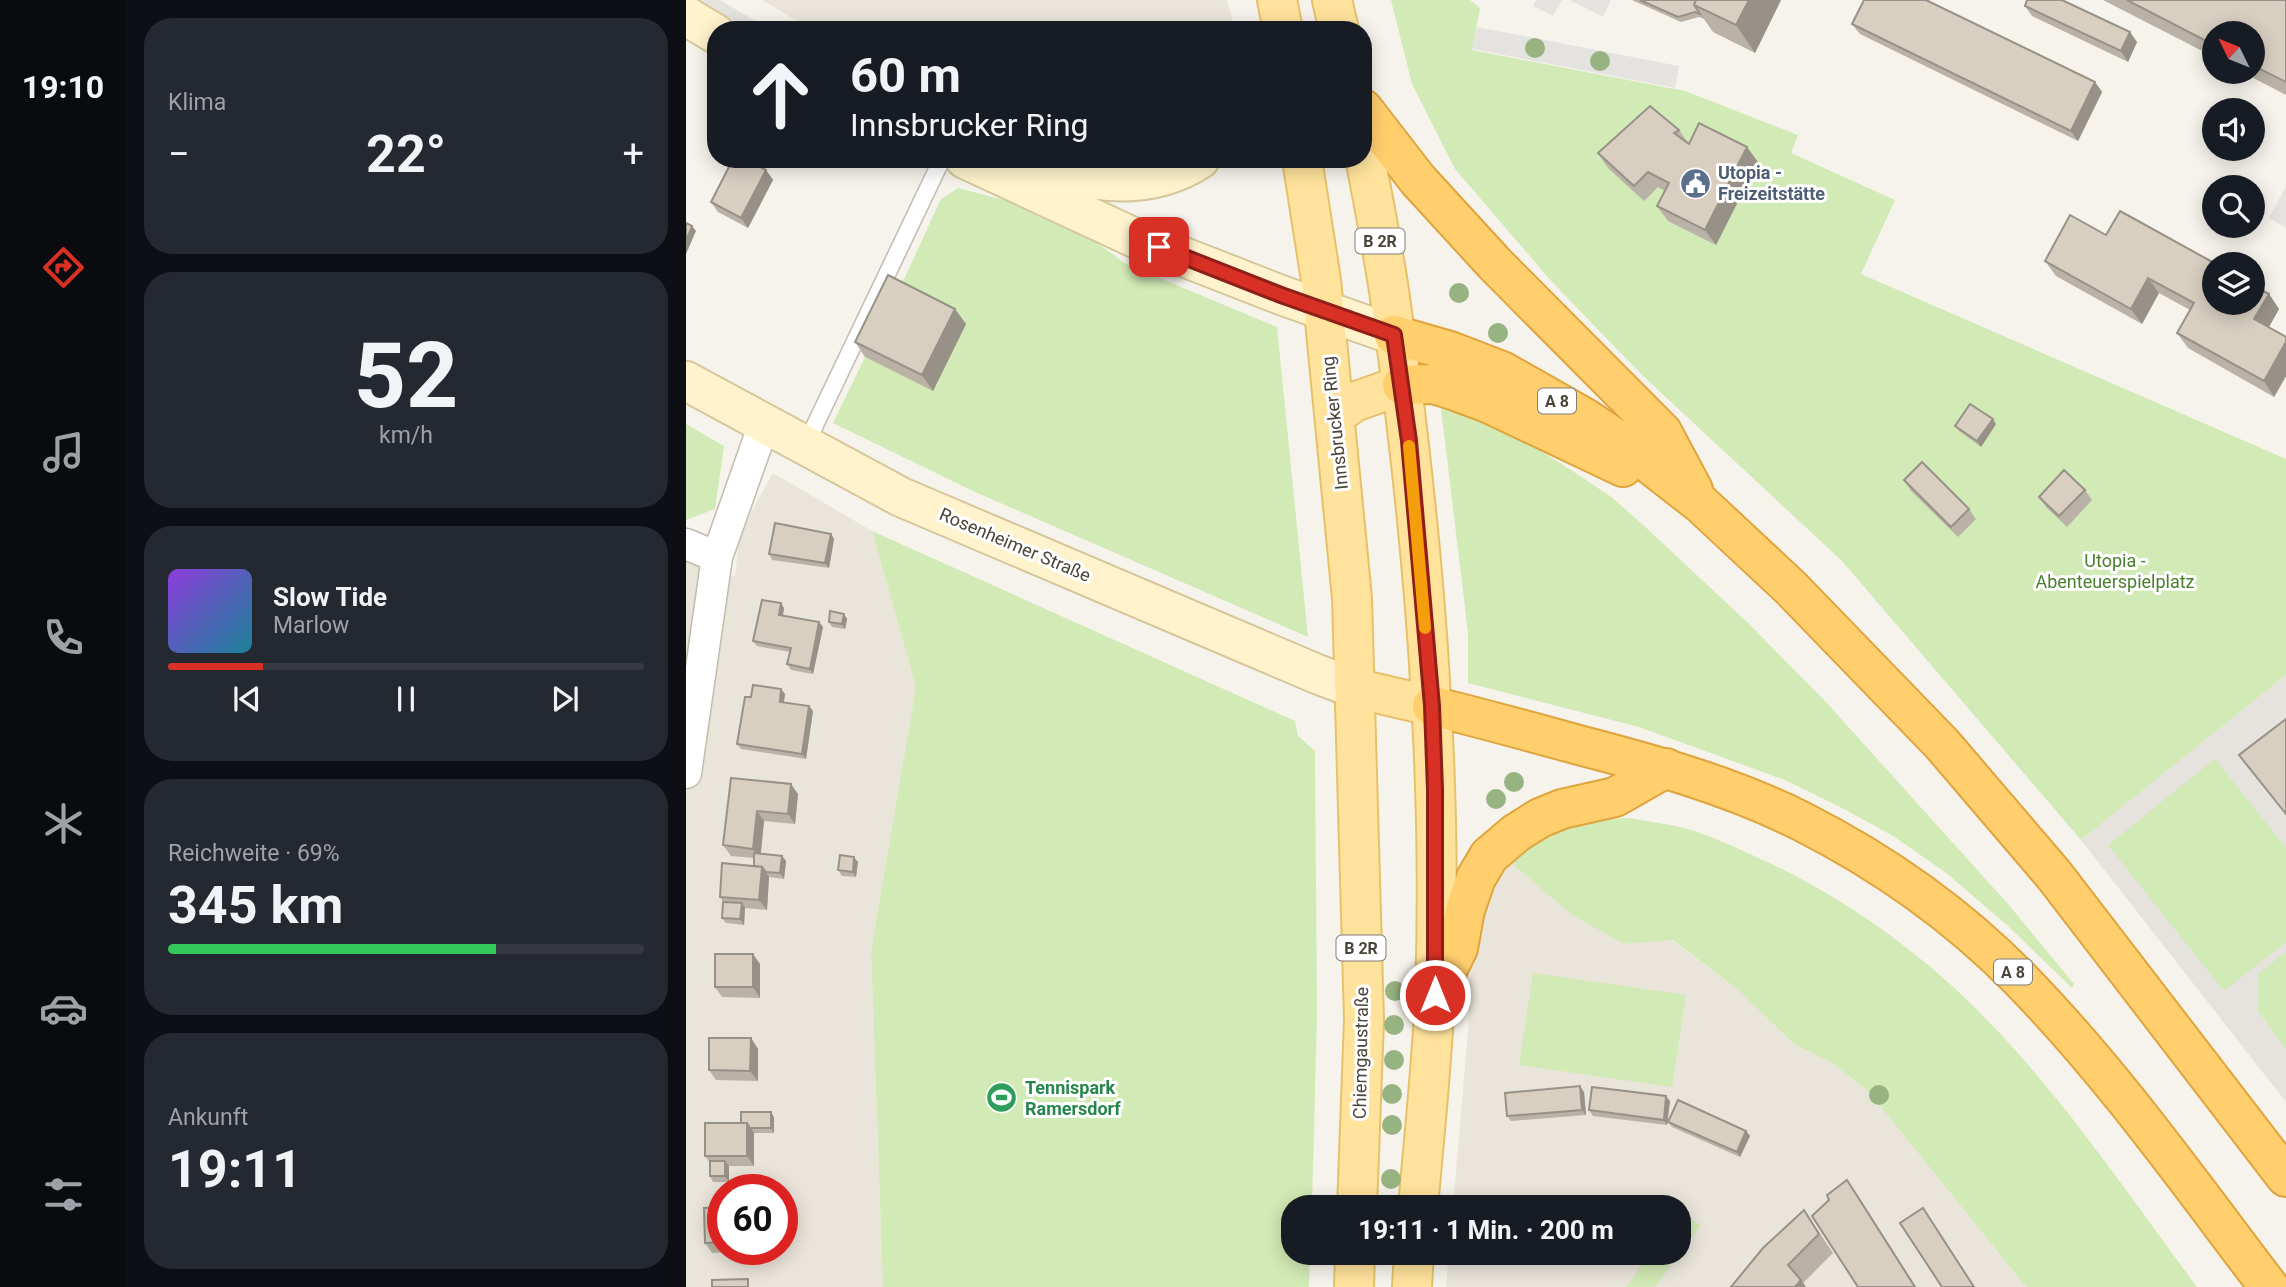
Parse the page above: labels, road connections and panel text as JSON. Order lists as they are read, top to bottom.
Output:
{
  "streets": {
    "highway": ["A 8"],
    "main road": [
      "B 2R",
      "Innsbrucker Ring",
      "Rosenheimer Straße",
      "Chiemgaustraße"
    ]
  },
  "crossings": [
    ["B 2R", "A 8"],
    ["Innsbrucker Ring", "Rosenheimer Straße"],
    ["Innsbrucker Ring", "Chiemgaustraße"],
    ["Rosenheimer Straße", "Chiemgaustraße"]
  ],
  "parks": ["Utopia - Abenteuerspielplatz"],
  "places": {
    "public building": ["Utopia - Freizeitstätte"],
    "sports": ["Tennispark Ramersdorf"]
  },
  "north": "top left",
  "page": {
    "tabs": "19:10",
    "tile": [
      "Klima",
      ["52", "km/h"],
      ["Reichweite · 69%", "345 km"],
      ["Ankunft", "19:11"]
    ],
    "turn": ["60 m", "Innsbrucker Ring"],
    "heat": ["−", "22°", "+"],
    "song": ["Slow Tide", "Marlow"],
    "limit": "60",
    "trip": "19:11 · 1 Min. · 200 m"
  }
}
